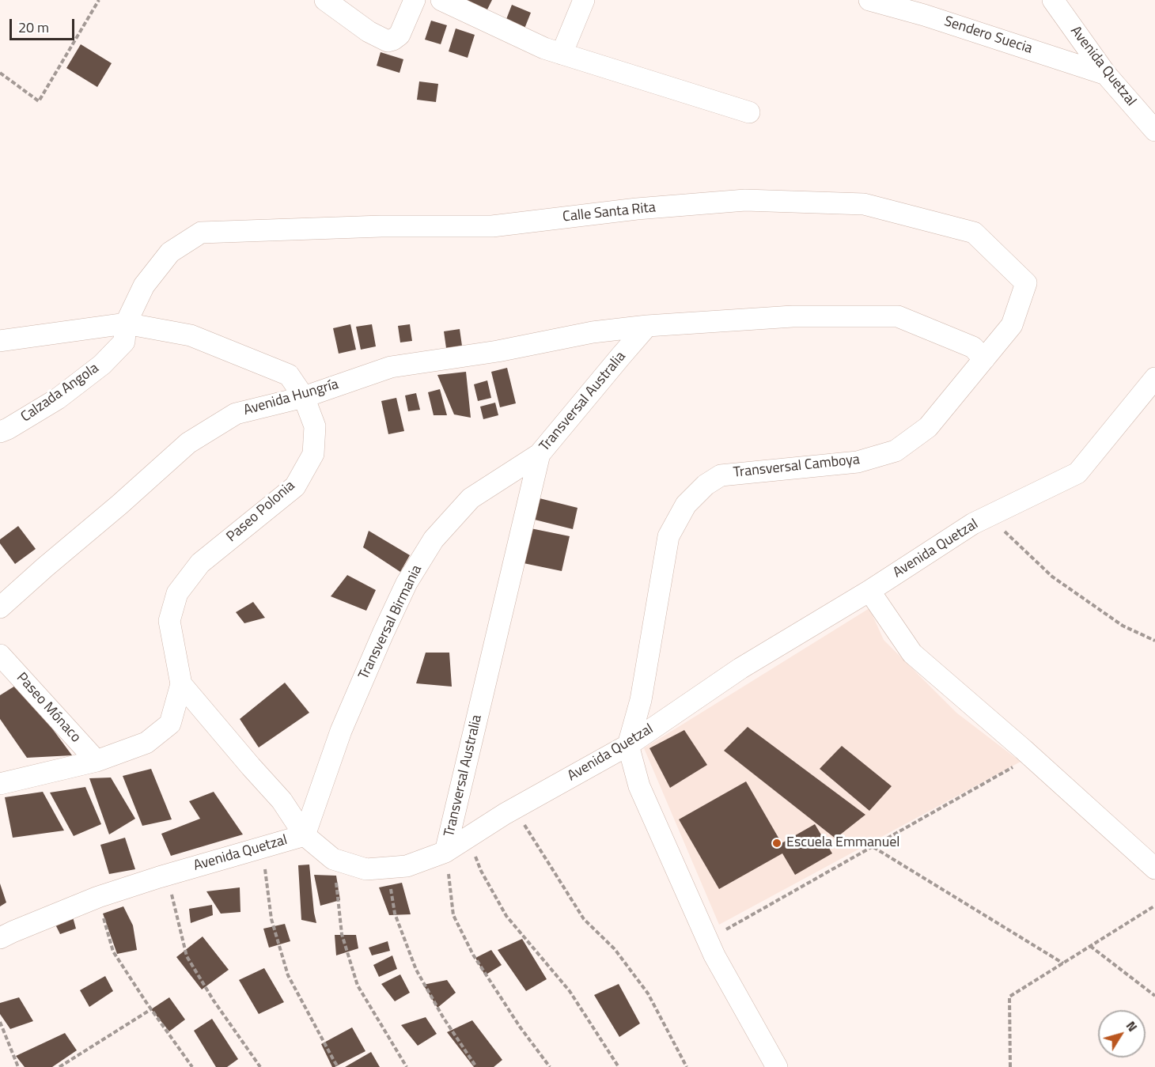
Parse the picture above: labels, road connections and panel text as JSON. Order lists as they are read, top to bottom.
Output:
{
  "streets": {
    "street": [
      "Sendero Suecia",
      "Avenida Quetzal",
      "Calle Santa Rita",
      "Calzada Angola",
      "Avenida Hungría",
      "Transversal Australia",
      "Transversal Camboya",
      "Paseo Polonia",
      "Transversal Birmania",
      "Paseo Mónaco"
    ]
  },
  "crossings": [
    ["Sendero Suecia", "Avenida Quetzal"],
    ["Avenida Quetzal", "Transversal Australia"],
    ["Avenida Quetzal", "Transversal Camboya"],
    ["Avenida Quetzal", "Paseo Polonia"],
    ["Avenida Quetzal", "Transversal Birmania"],
    ["Calle Santa Rita", "Calzada Angola"],
    ["Calle Santa Rita", "Transversal Camboya"],
    ["Calle Santa Rita", "Paseo Polonia"],
    ["Calzada Angola", "Paseo Polonia"],
    ["Avenida Hungría", "Transversal Australia"],
    ["Avenida Hungría", "Paseo Polonia"],
    ["Transversal Australia", "Transversal Birmania"],
    ["Paseo Polonia", "Transversal Birmania"]
  ],
  "places": ["Escuela Emmanuel"],
  "scale_bar": "20 m",
  "north": "top right"
}
